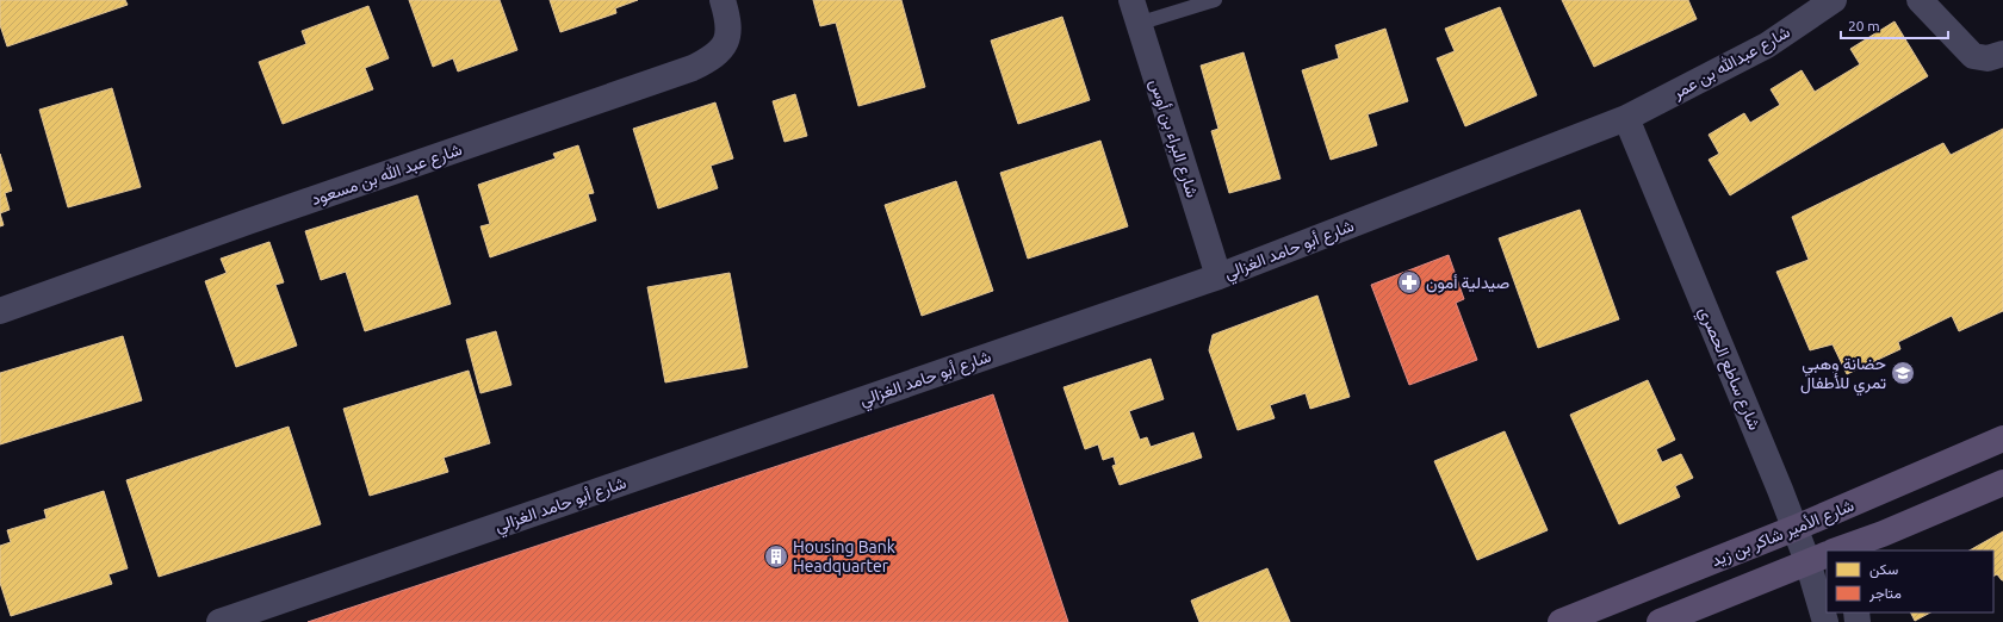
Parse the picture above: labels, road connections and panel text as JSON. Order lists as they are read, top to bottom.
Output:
{
  "streets": {
    "main road": ["شارع الأمير شاكر بن زيد"],
    "street": [
      "شارع عبدالله بن عمر",
      "شارع البراء بن أوس",
      "شارع عبد الله بن مسعود",
      "شارع أبو حامد الغزالي",
      "شارع ساطع الحصري"
    ]
  },
  "crossings": [
    ["شارع عبدالله بن عمر", "شارع أبو حامد الغزالي"],
    ["شارع عبدالله بن عمر", "شارع ساطع الحصري"],
    ["شارع البراء بن أوس", "شارع أبو حامد الغزالي"],
    ["شارع أبو حامد الغزالي", "شارع ساطع الحصري"],
    ["شارع ساطع الحصري", "شارع الأمير شاكر بن زيد"]
  ],
  "places": {
    "pharmacy": ["صيدلية أمون"],
    "school or university": ["حضانة وهبي تمري للأطفال"],
    "building": ["Housing Bank Headquarter"]
  },
  "legend": ["سكن", "متاجر"],
  "scale_bar": "20 m"
}
